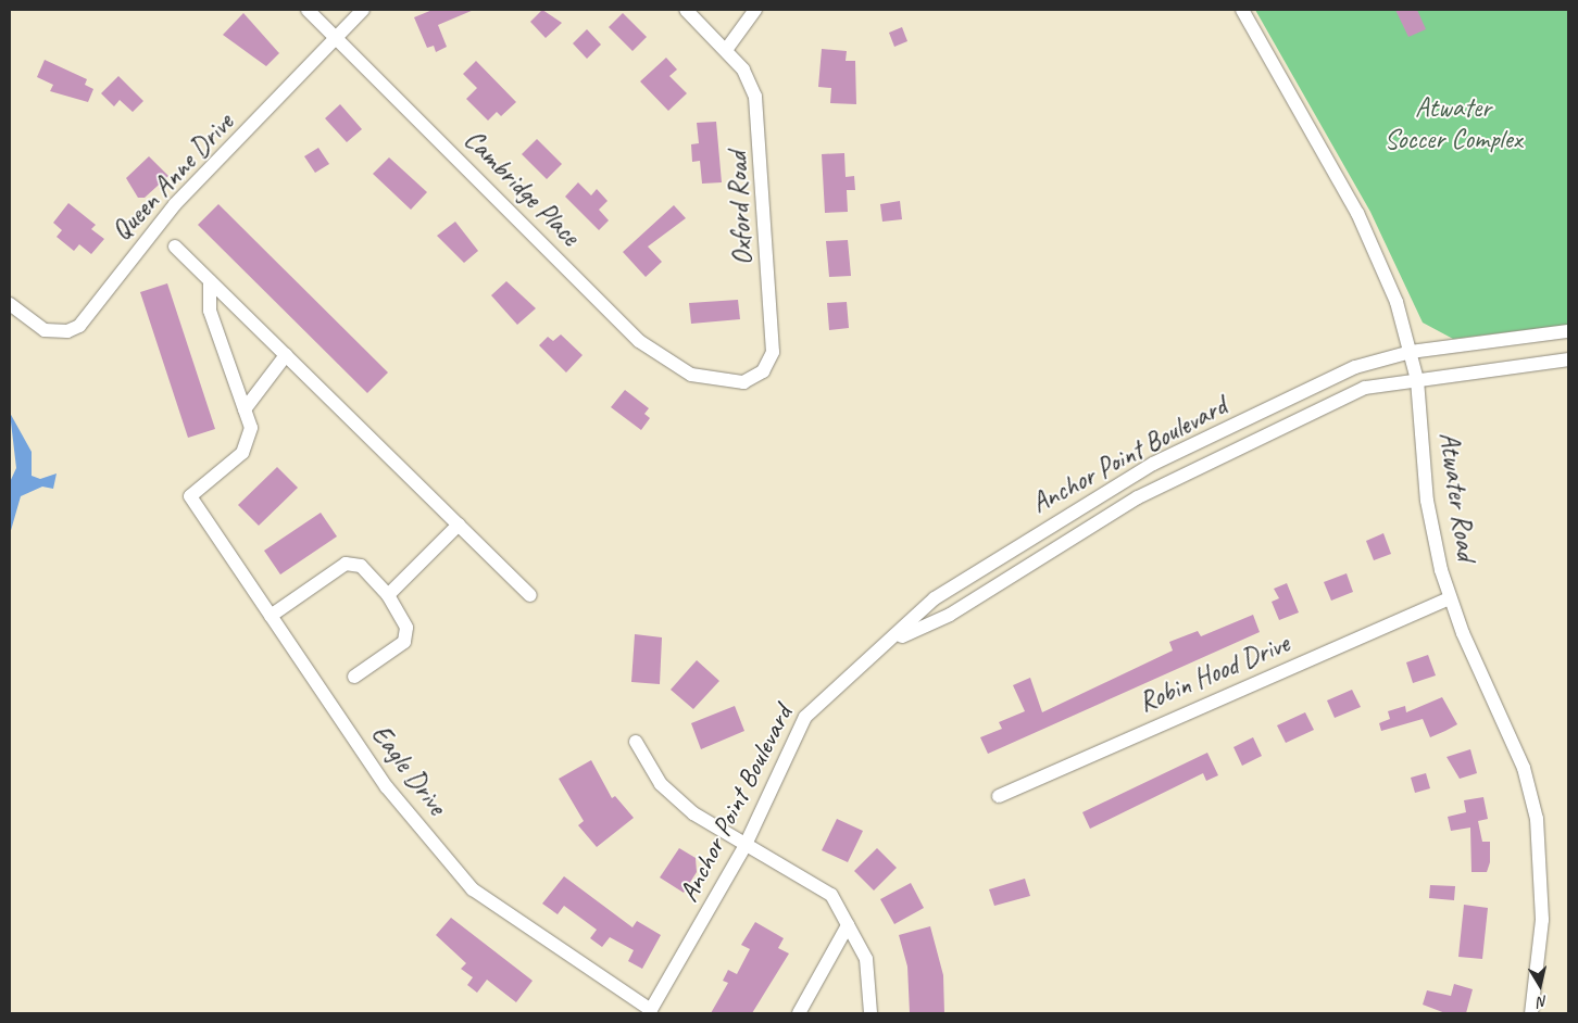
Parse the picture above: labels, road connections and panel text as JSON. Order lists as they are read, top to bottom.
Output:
{
  "streets": {
    "street": [
      "Queen Anne Drive",
      "Cambridge Place",
      "Oxford Road",
      "Anchor Point Boulevard",
      "Atwater Road",
      "Robin Hood Drive",
      "Eagle Drive"
    ]
  },
  "crossings": [
    ["Queen Anne Drive", "Cambridge Place"],
    ["Cambridge Place", "Oxford Road"],
    ["Anchor Point Boulevard", "Atwater Road"],
    ["Anchor Point Boulevard", "Eagle Drive"],
    ["Atwater Road", "Robin Hood Drive"]
  ],
  "parks": ["Atwater Soccer Complex"],
  "north": "bottom"
}
